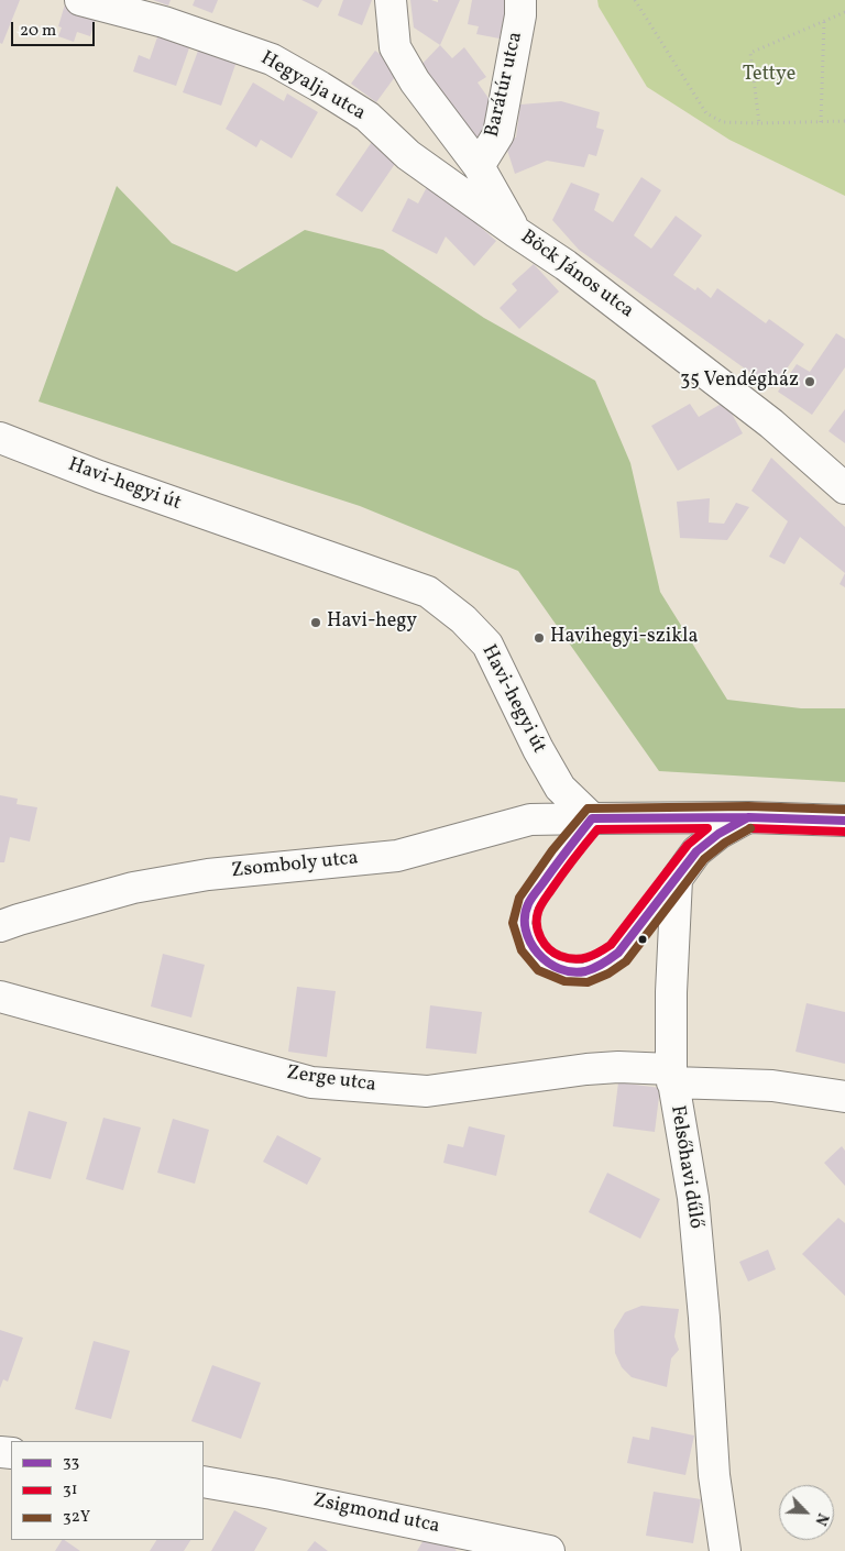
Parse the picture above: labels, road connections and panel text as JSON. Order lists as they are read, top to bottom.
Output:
{
  "streets": {
    "street": [
      "Barátúr utca",
      "Hegyalja utca",
      "Böck János utca",
      "Havi-hegyi út",
      "Zsomboly utca",
      "Zerge utca",
      "Felsőhavi dűlő",
      "Zsigmond utca"
    ]
  },
  "crossings": [
    ["Barátúr utca", "Böck János utca"],
    ["Hegyalja utca", "Böck János utca"],
    ["Havi-hegyi út", "Zsomboly utca"],
    ["Zerge utca", "Felsőhavi dűlő"]
  ],
  "parks": ["Tettye"],
  "places": ["35 Vendégház", "Havi-hegy", "Havihegyi-szikla"],
  "lines": ["transit line 32Y", "transit line 33", "transit line 31"],
  "legend": ["33", "31", "32Y"],
  "scale_bar": "20 m",
  "north": "bottom right"
}
